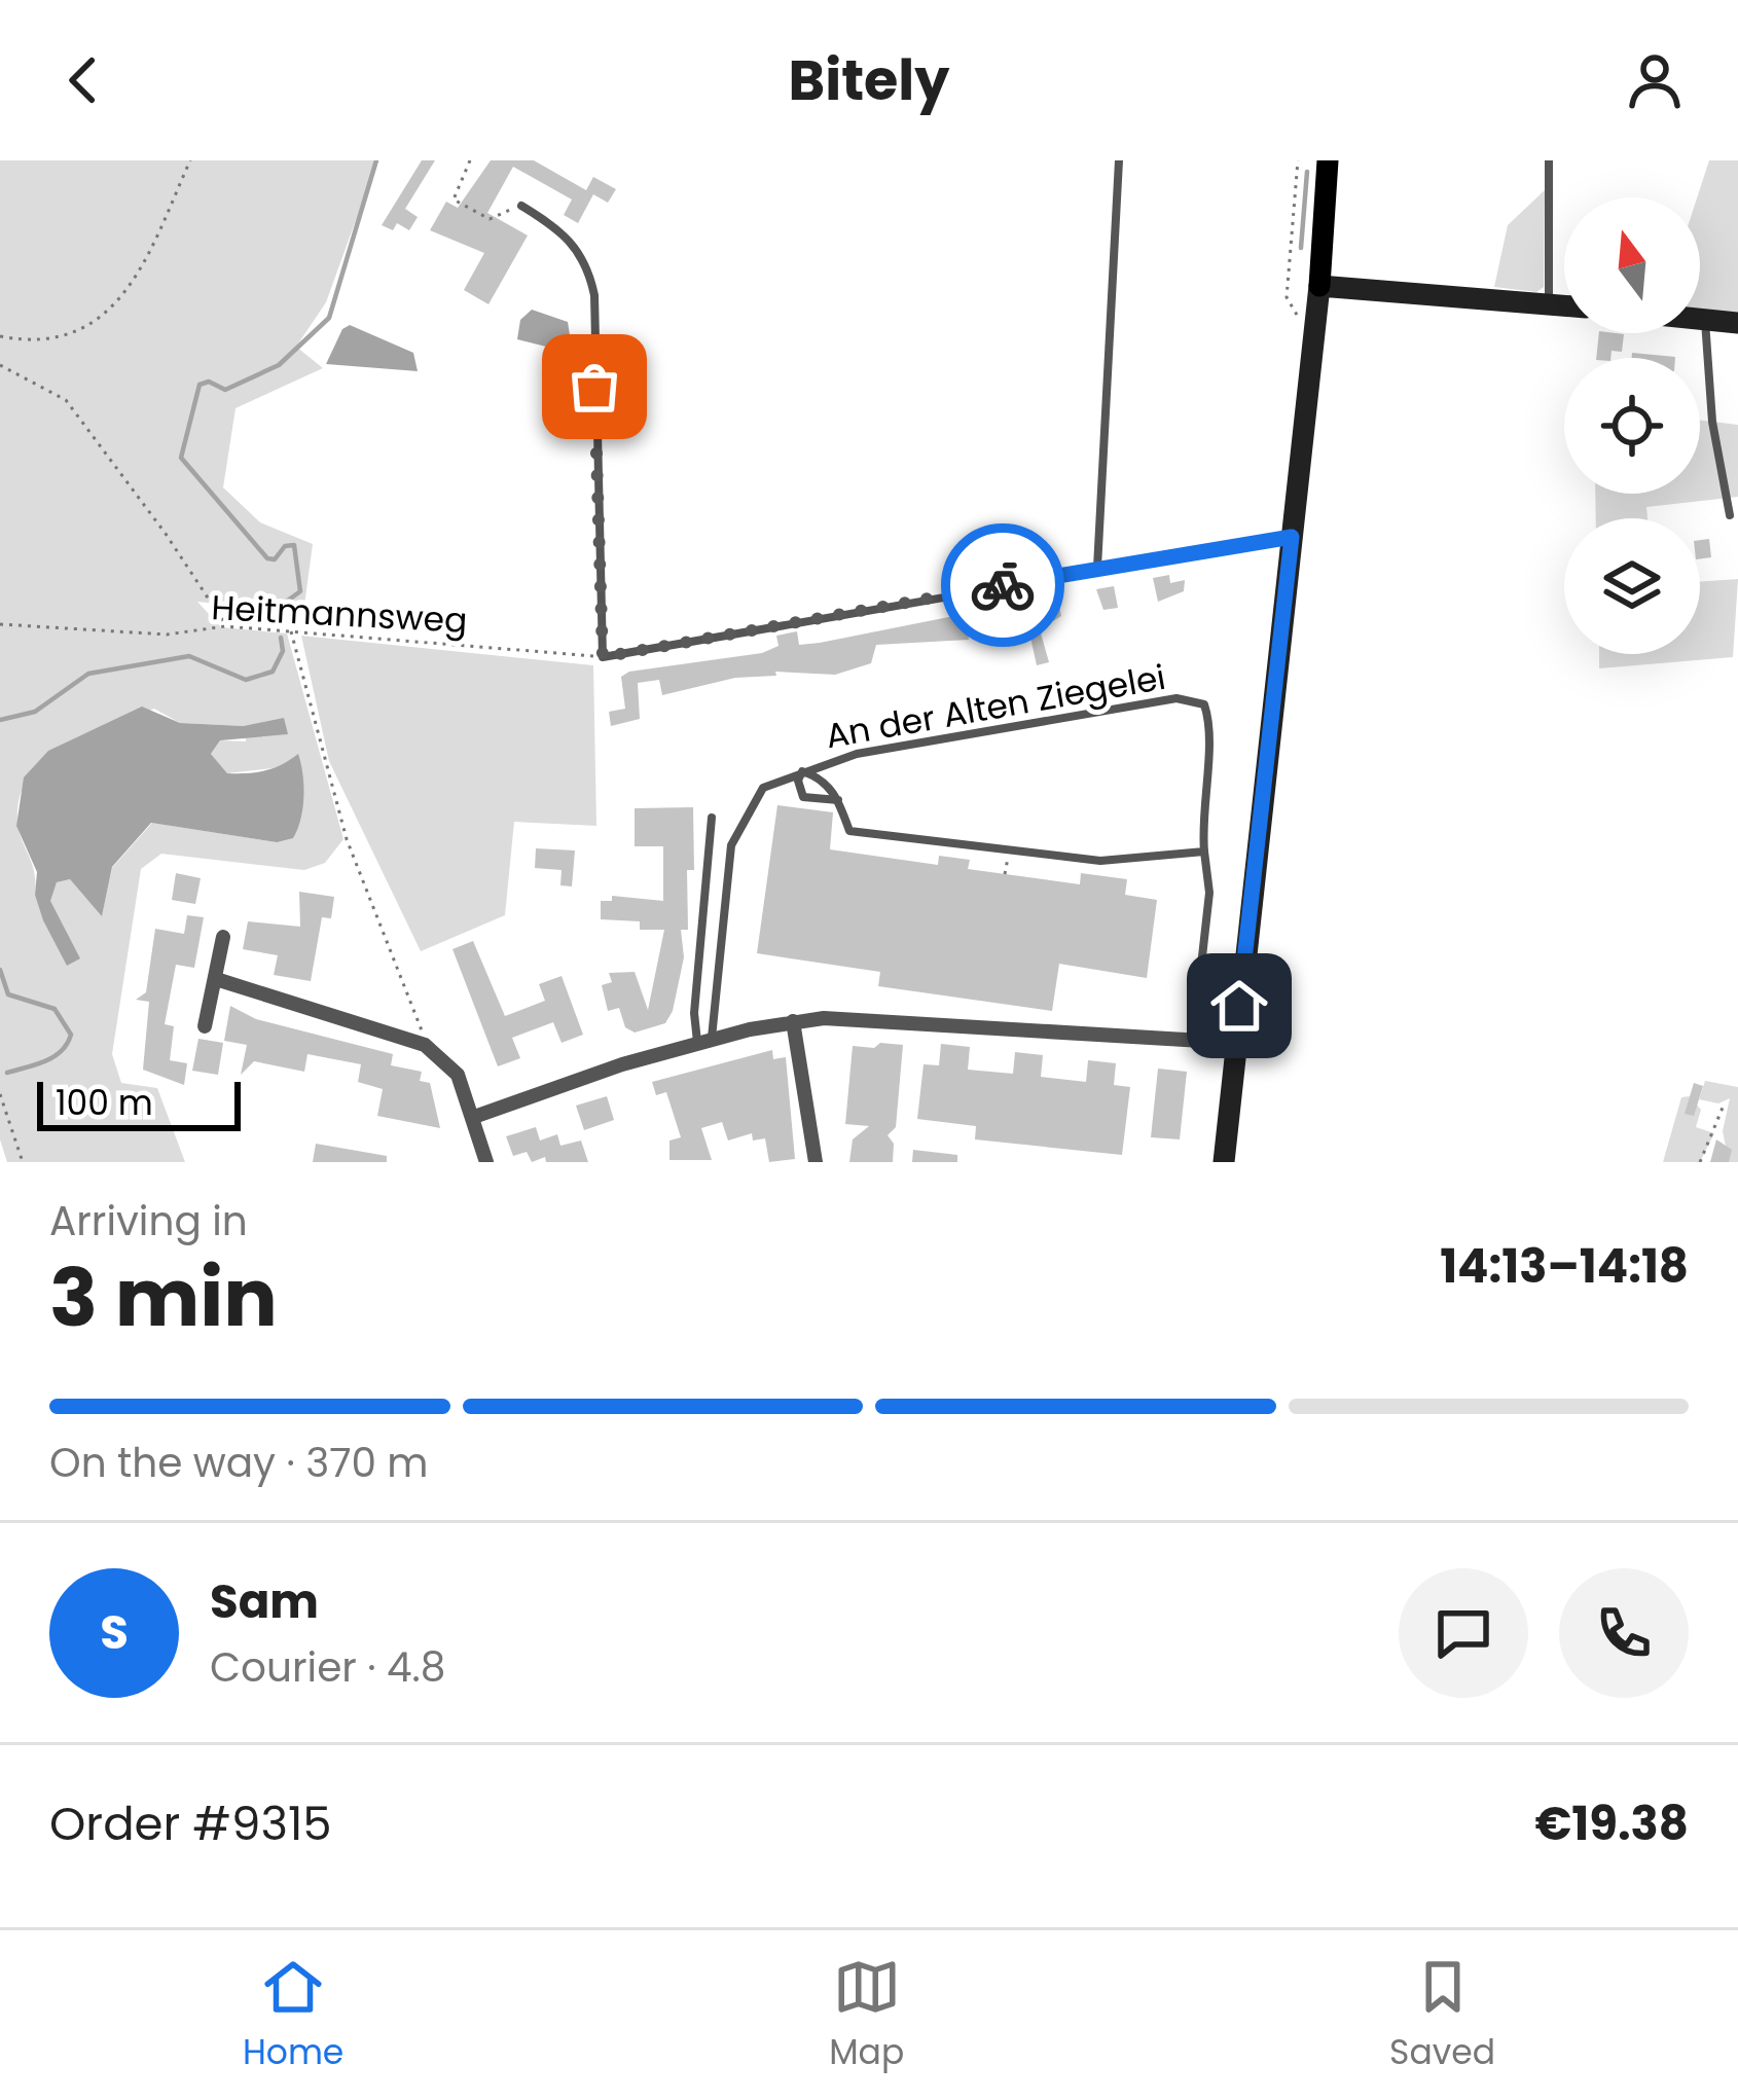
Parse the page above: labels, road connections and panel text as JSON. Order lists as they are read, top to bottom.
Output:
{
  "streets": {
    "lane": ["An der Alten Ziegelei"],
    "path": ["Heitmannsweg"]
  },
  "scale_bar": "100 m",
  "north": "top",
  "page": {
    "header": "Bitely",
    "scale": "100 m",
    "heading": ["3 min", "Arriving in", "14:13–14:18"],
    "panel": [
      "Sam",
      "Courier · 4.8",
      "Order #9315",
      "€19.38"
    ],
    "bar": "On the way · 370 m",
    "round": "S",
    "tabs": ["Home", "Map", "Saved"]
  }
}
